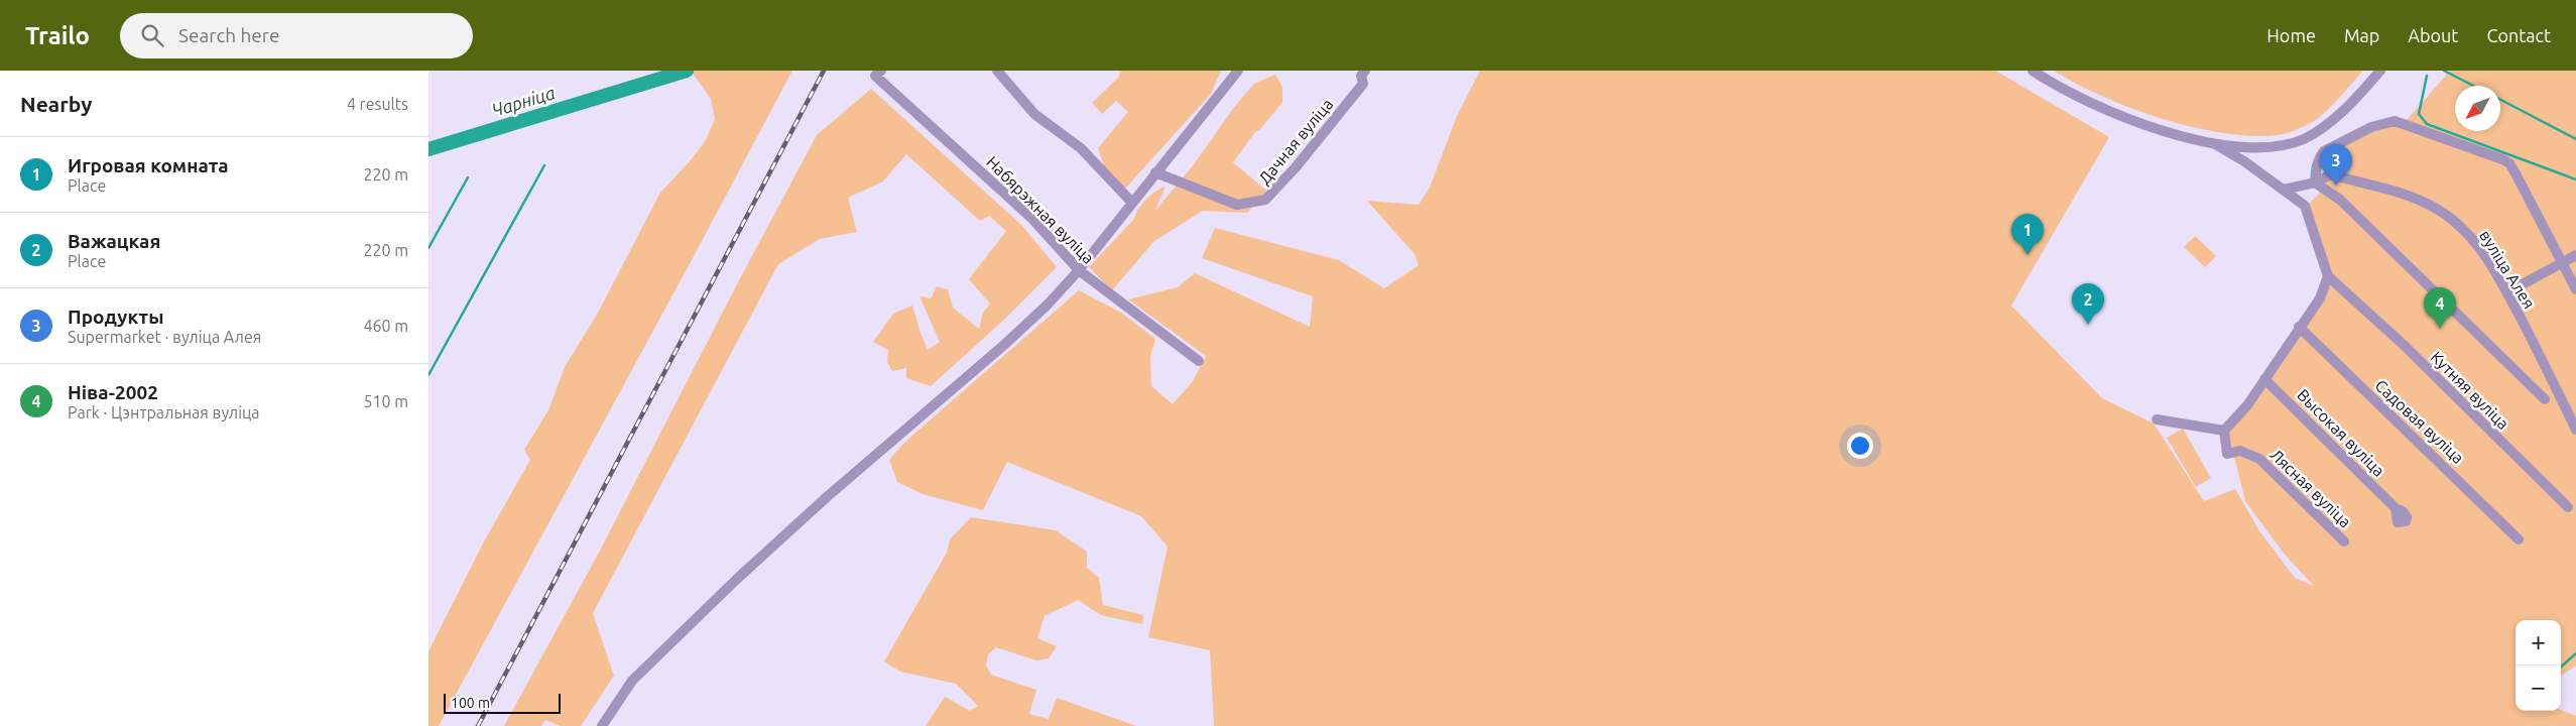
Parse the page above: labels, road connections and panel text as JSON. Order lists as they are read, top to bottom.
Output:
{
  "streets": {
    "street": [
      "Дачная вуліца",
      "Набярэжная вуліца",
      "вуліца Алея",
      "Кутняя вуліца",
      "Садовая вуліца",
      "Высокая вуліца",
      "Лясная вуліца"
    ]
  },
  "water": ["Чарніца"],
  "scale_bar": "100 m",
  "north": "bottom left",
  "page": {
    "header": "Trailo",
    "search": "Search here",
    "nav": [
      "Home",
      "Map",
      "About",
      "Contact"
    ],
    "heading": ["Nearby", "4 results"],
    "list": [
      {
        "mark": "1",
        "name": "Игровая комната",
        "note": "Place",
        "value": "220 m"
      },
      {
        "mark": "2",
        "name": "Важацкая",
        "note": "Place",
        "value": "220 m"
      },
      {
        "mark": "3",
        "name": "Продукты",
        "note": "Supermarket · вуліца Алея",
        "value": "460 m"
      },
      {
        "mark": "4",
        "name": "Ніва-2002",
        "note": "Park · Цэнтральная вуліца",
        "value": "510 m"
      }
    ],
    "pins": [
      "3",
      "1",
      "2",
      "4"
    ],
    "map_buttons": ["+", "−"],
    "scale": "100 m"
  }
}
